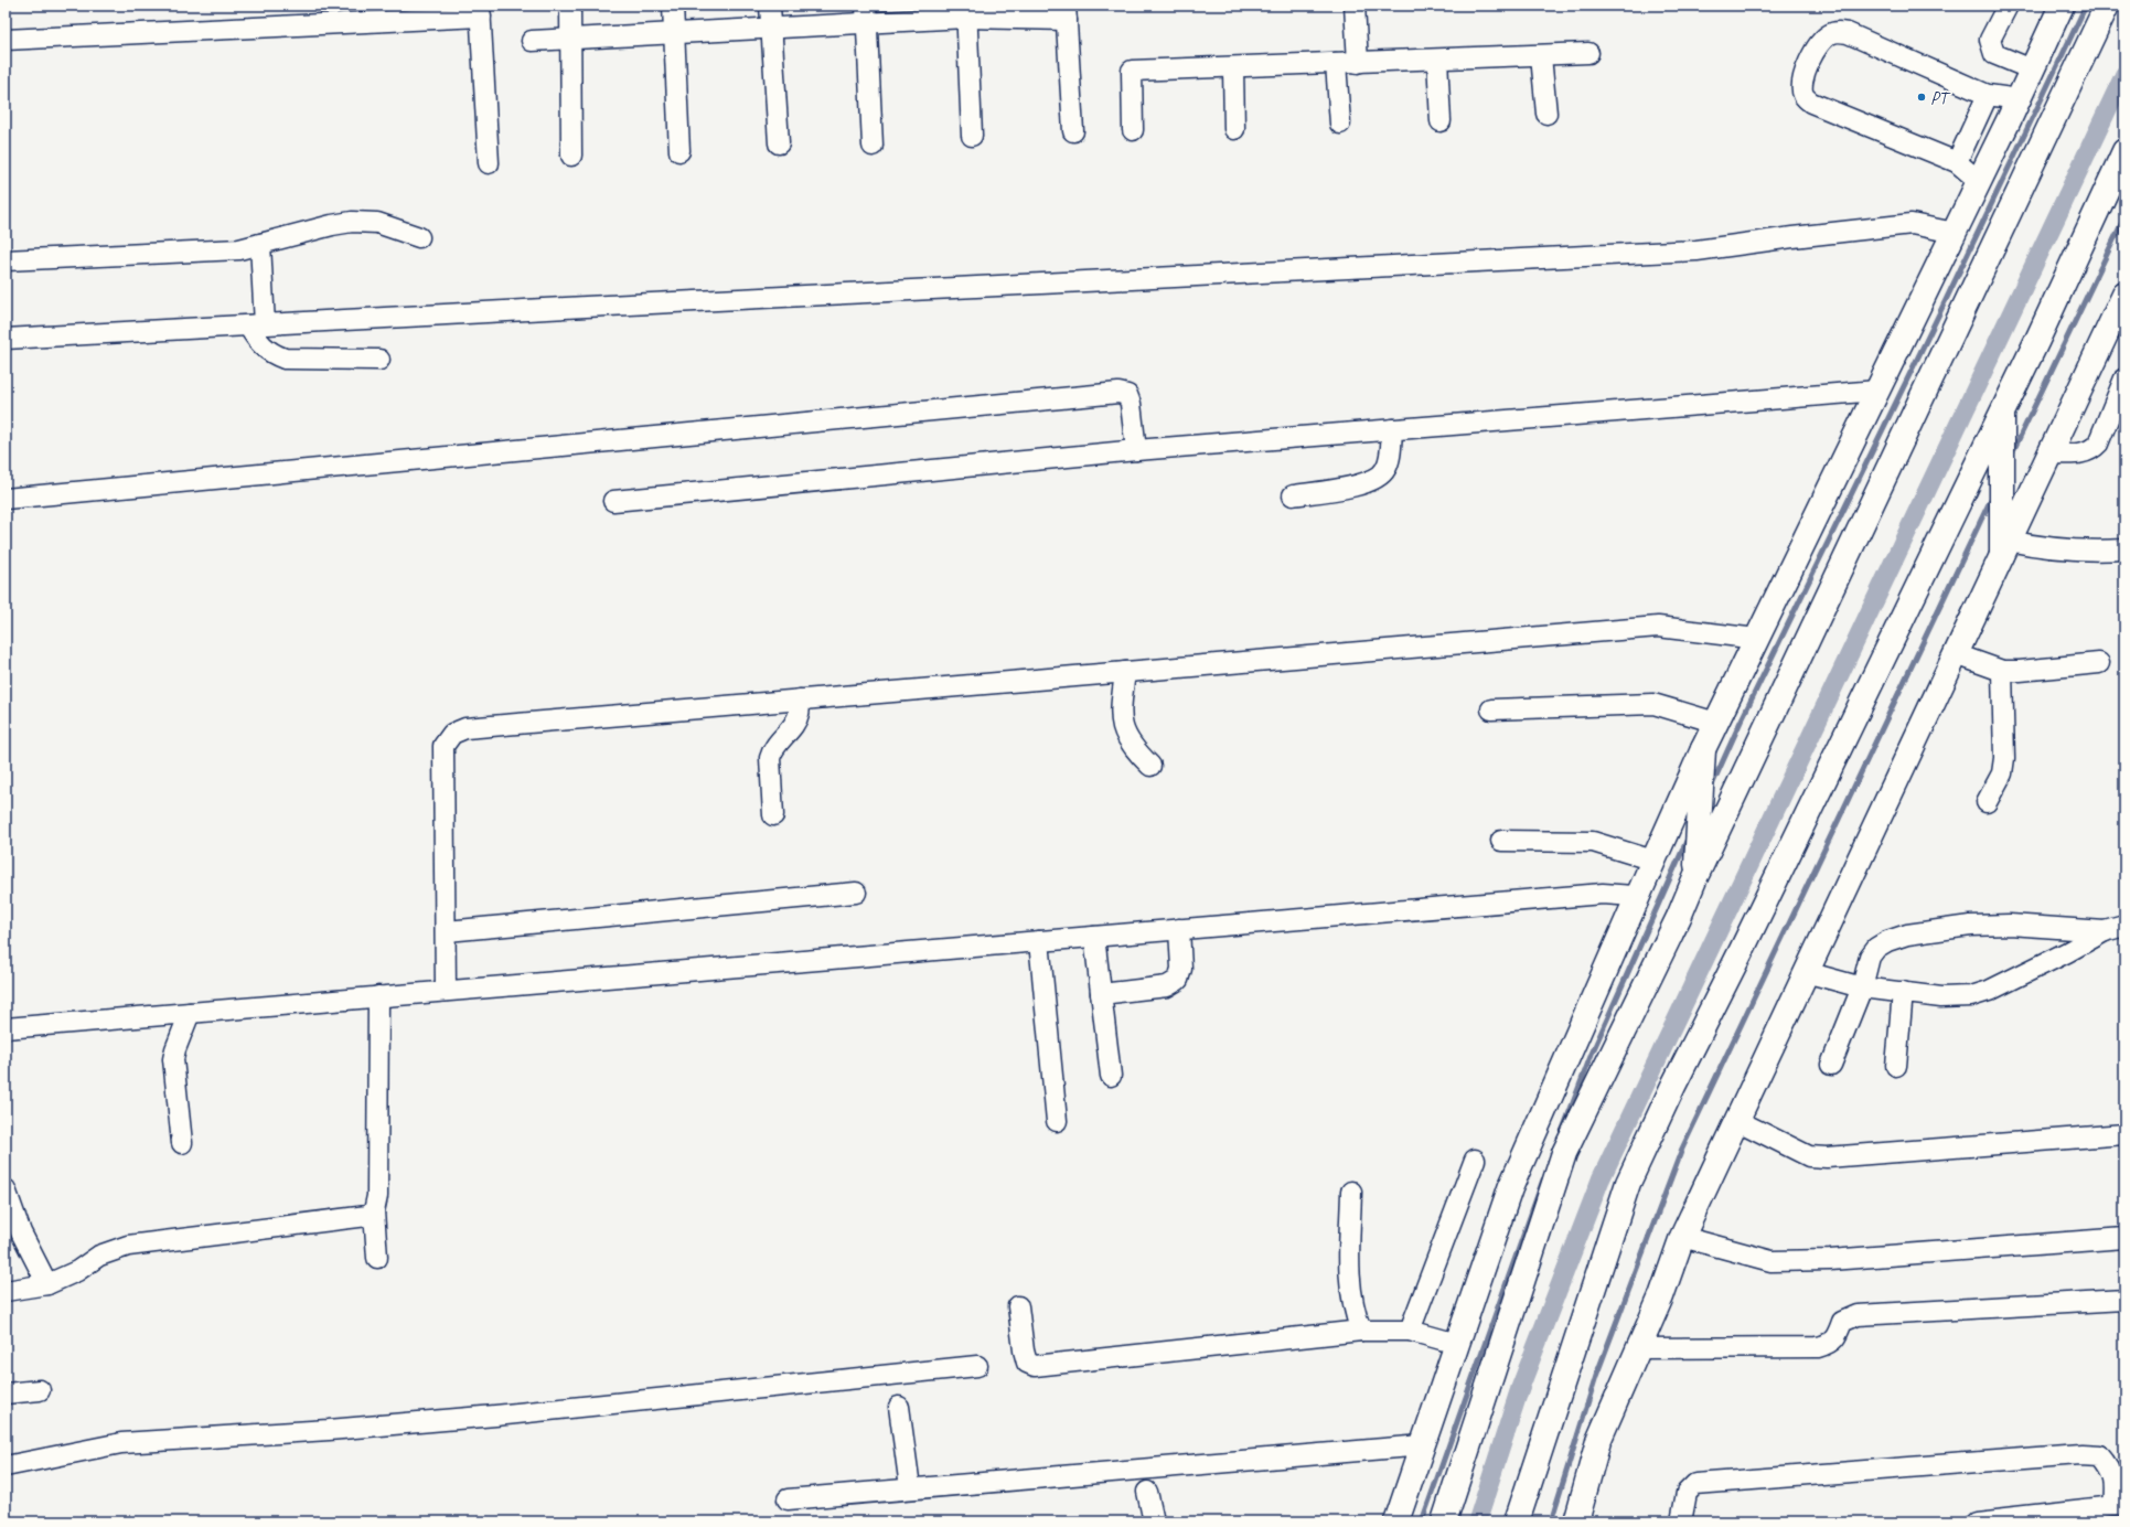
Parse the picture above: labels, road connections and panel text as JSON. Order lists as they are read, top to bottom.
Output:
{
  "places": ["PT"]
}
